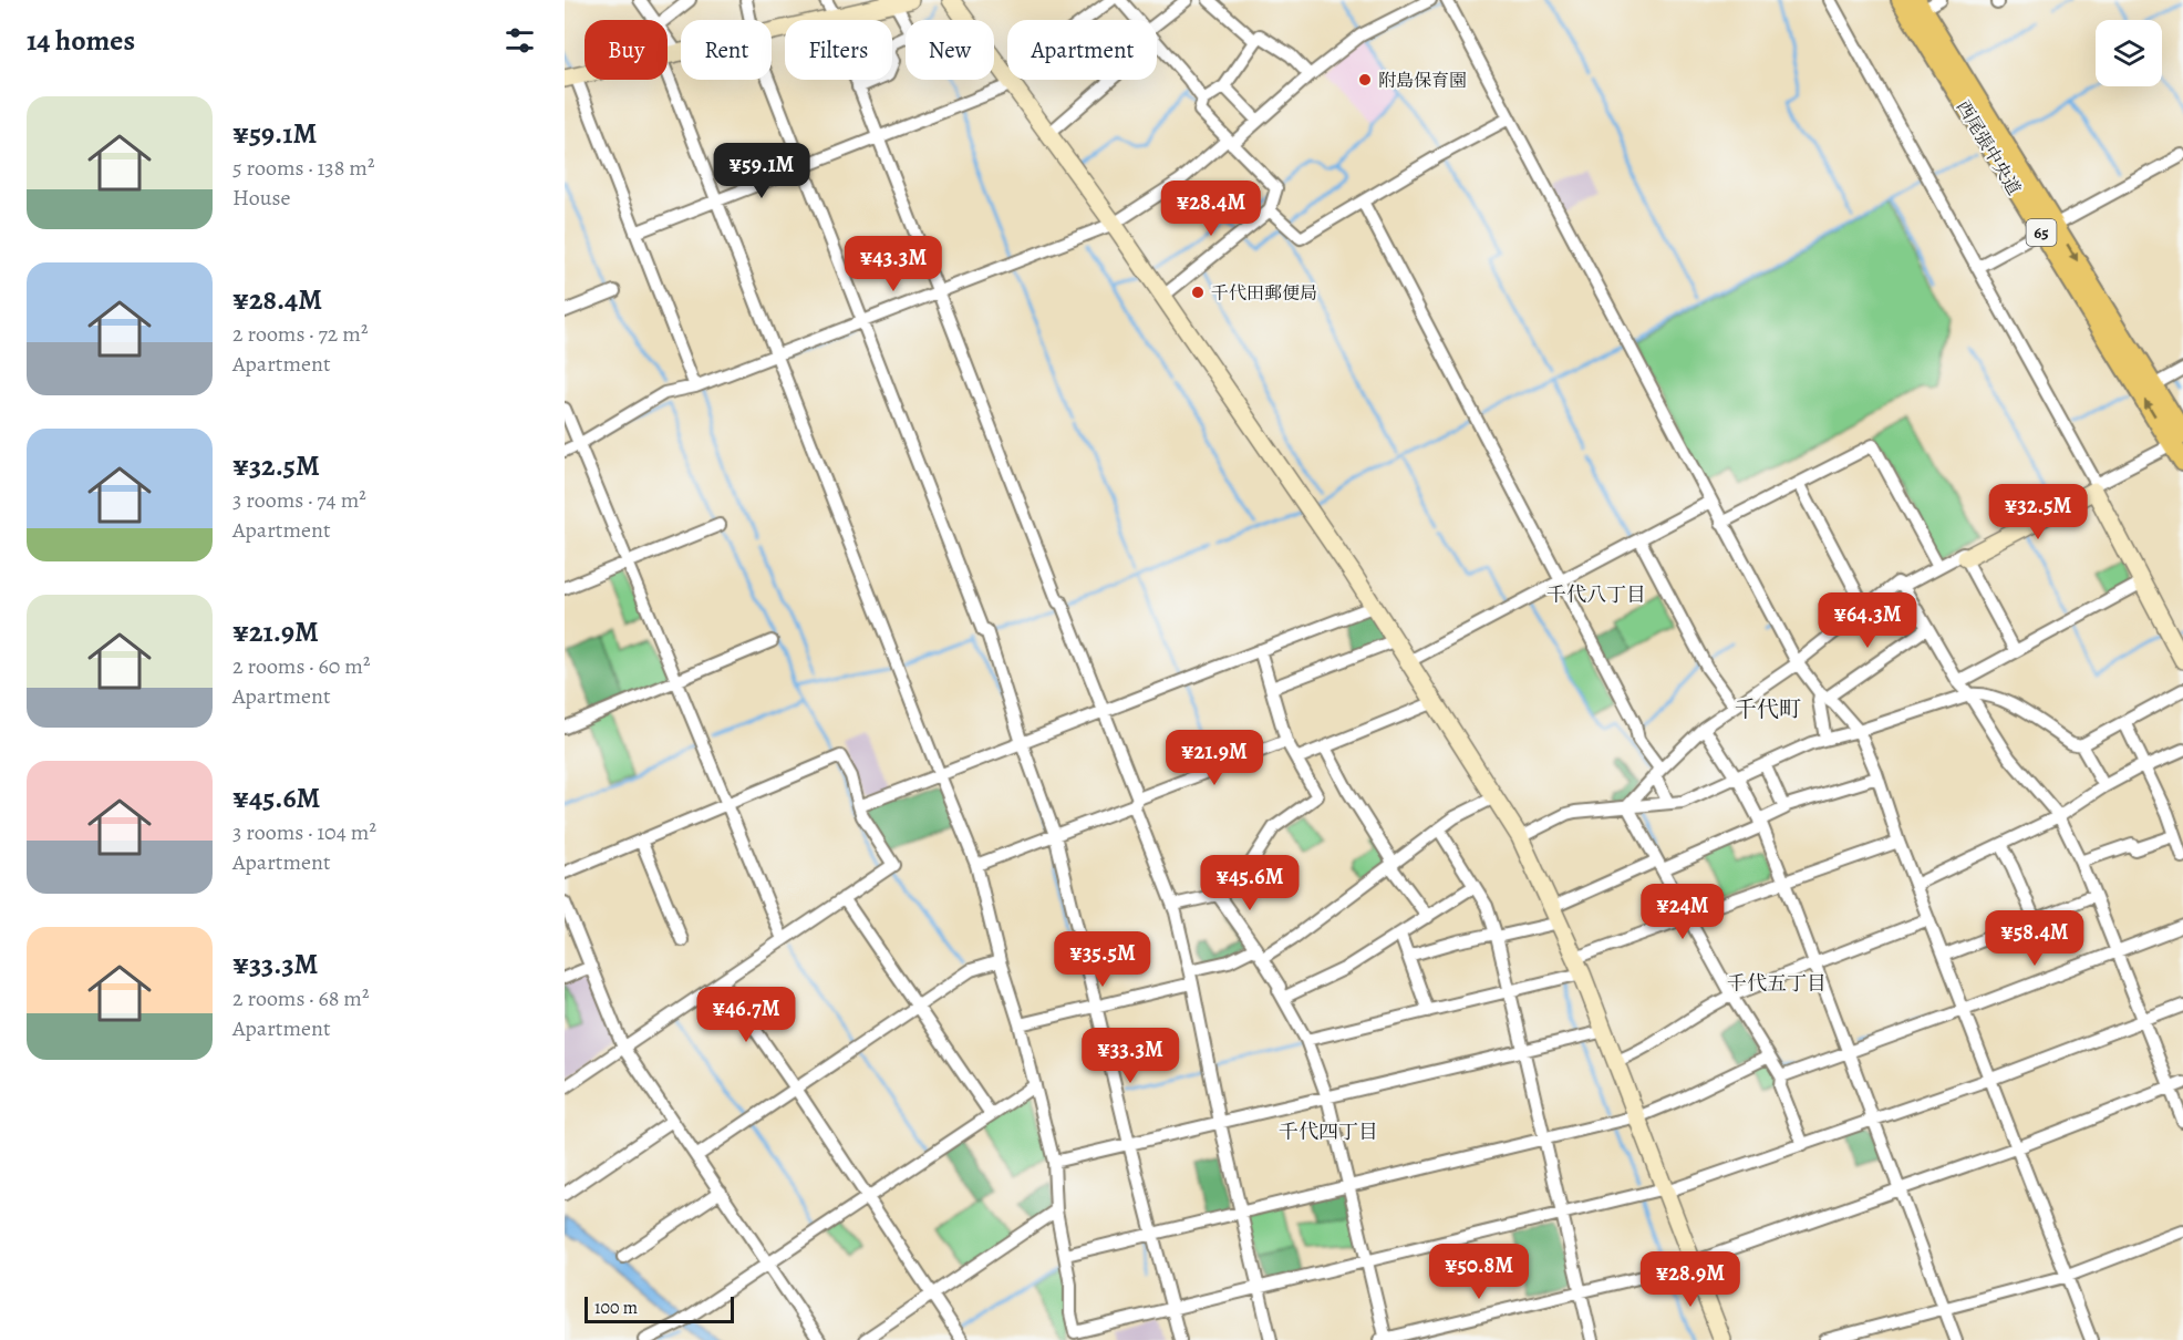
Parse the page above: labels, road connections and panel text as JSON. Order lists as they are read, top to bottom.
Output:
{
  "streets": {
    "main road": ["西尾張中央道", "65"]
  },
  "districts": [
    "千代八丁目",
    "千代町",
    "千代五丁目",
    "千代四丁目"
  ],
  "places": ["附島保育園", "千代田郵便局"],
  "scale_bar": "100 m",
  "page": {
    "heading": "14 homes",
    "chip": [
      "Buy",
      "Rent",
      "Filters",
      "New",
      "Apartment"
    ],
    "list": [
      {
        "name": "¥59.1M",
        "note": "5 rooms · 138 m² · House"
      },
      {
        "name": "¥28.4M",
        "note": "2 rooms · 72 m² · Apartment"
      },
      {
        "name": "¥32.5M",
        "note": "3 rooms · 74 m² · Apartment"
      },
      {
        "name": "¥21.9M",
        "note": "2 rooms · 60 m² · Apartment"
      },
      {
        "name": "¥45.6M",
        "note": "3 rooms · 104 m² · Apartment"
      },
      {
        "name": "¥33.3M",
        "note": "2 rooms · 68 m² · Apartment"
      }
    ],
    "price": [
      "¥59.1M",
      "¥28.4M",
      "¥43.3M",
      "¥32.5M",
      "¥64.3M",
      "¥21.9M",
      "¥45.6M",
      "¥24M",
      "¥58.4M",
      "¥35.5M",
      "¥46.7M",
      "¥33.3M",
      "¥50.8M",
      "¥28.9M"
    ],
    "scale": "100 m"
  }
}
